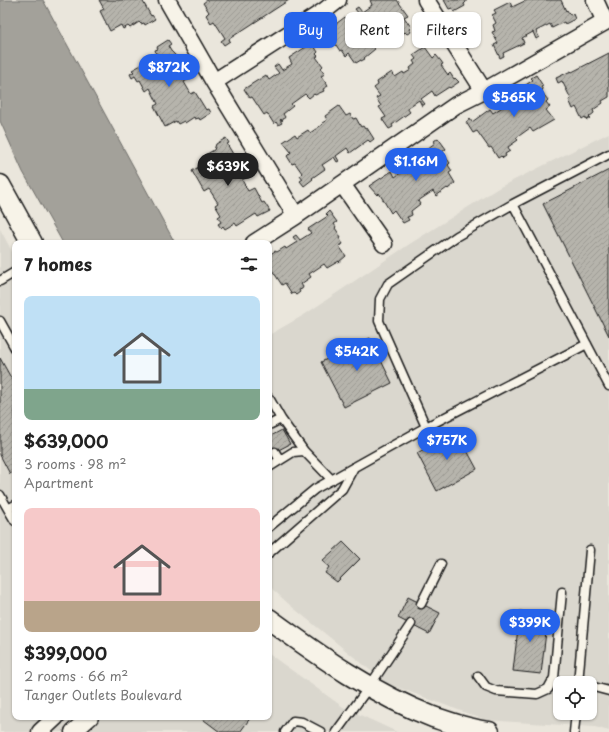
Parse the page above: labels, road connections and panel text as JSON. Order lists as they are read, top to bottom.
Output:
{
  "page": {
    "chip": ["Buy", "Rent", "Filters"],
    "price": [
      "$872K",
      "$565K",
      "$1.16M",
      "$639K",
      "$542K",
      "$757K",
      "$399K"
    ],
    "heading": "7 homes",
    "list": [
      {
        "name": "$639,000",
        "note": "3 rooms · 98 m² · Apartment"
      },
      {
        "name": "$399,000",
        "note": "2 rooms · 66 m² · Tanger Outlets Boulevard"
      }
    ]
  }
}
